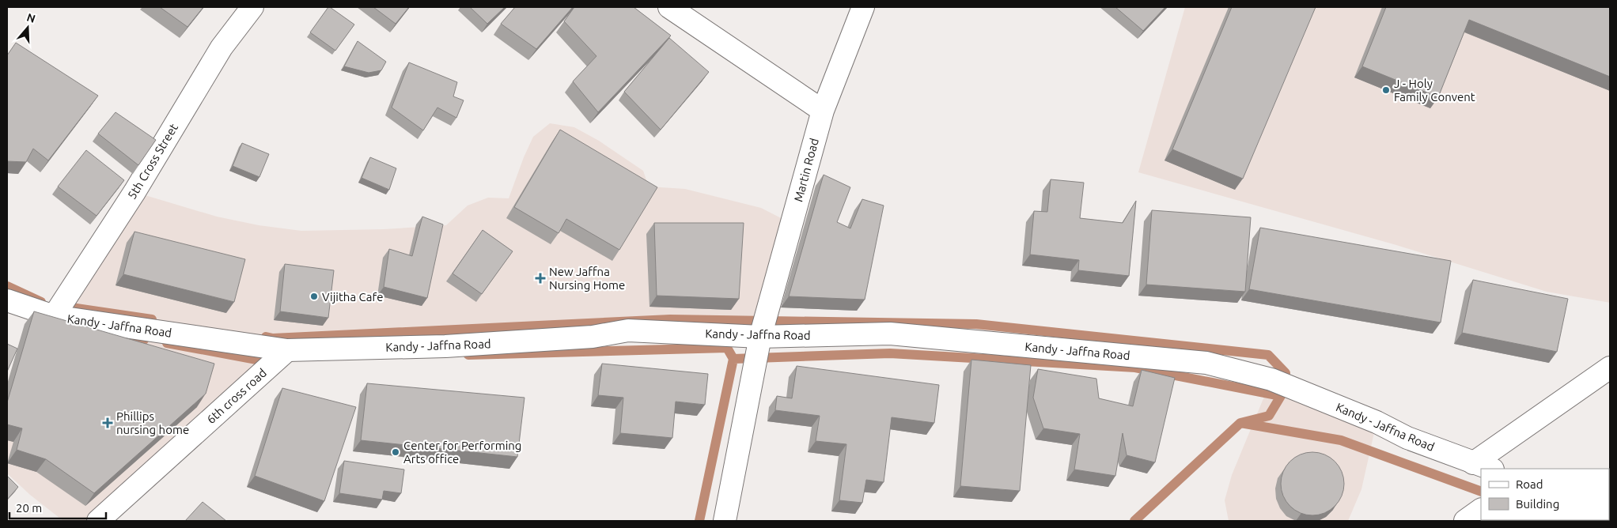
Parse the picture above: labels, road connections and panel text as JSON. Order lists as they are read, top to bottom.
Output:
{
  "streets": {
    "main road": [
      "5th Cross Street",
      "Martin Road",
      "Kandy - Jaffna Road",
      "6th cross road"
    ]
  },
  "crossings": [
    ["5th Cross Street", "Kandy - Jaffna Road"],
    ["Martin Road", "Kandy - Jaffna Road"],
    ["Kandy - Jaffna Road", "6th cross road"]
  ],
  "places": {
    "other": ["J - Holy Family Convent", "Vijitha Cafe", "Center for Performing Arts office"],
    "health": ["New Jaffna Nursing Home", "Phillips nursing home"]
  },
  "legend": ["Road", "Building"],
  "scale_bar": "20 m",
  "north": "top"
}
